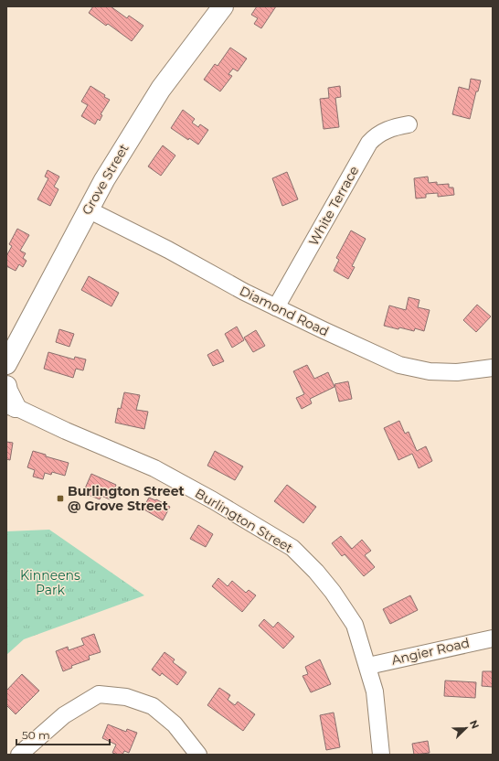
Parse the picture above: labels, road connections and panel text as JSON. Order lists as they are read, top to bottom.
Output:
{
  "streets": {
    "main road": ["Grove Street"],
    "street": [
      "White Terrace",
      "Diamond Road",
      "Burlington Street",
      "Angier Road"
    ]
  },
  "crossings": [
    ["Grove Street", "Diamond Road"],
    ["White Terrace", "Diamond Road"],
    ["Burlington Street", "Angier Road"]
  ],
  "parks": ["Kinneens Park"],
  "places": {
    "transit": ["Burlington Street @ Grove Street"]
  },
  "scale_bar": "50 m",
  "north": "top right"
}
